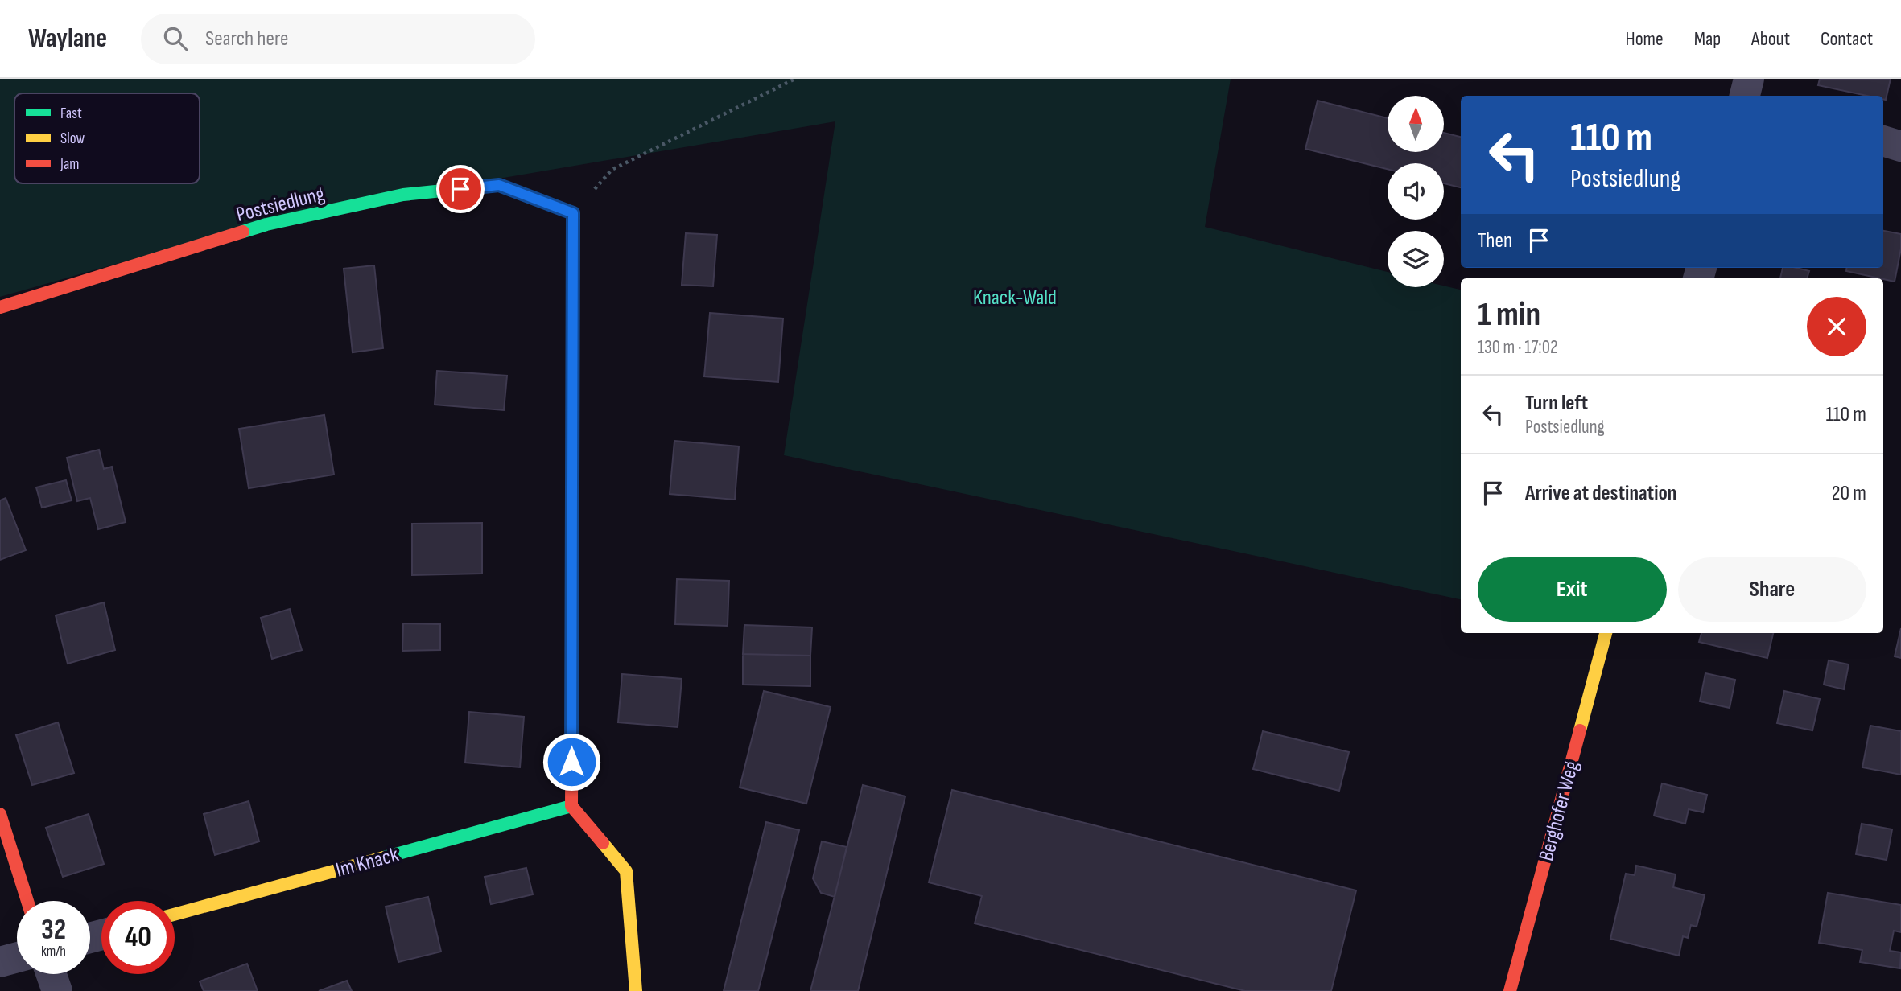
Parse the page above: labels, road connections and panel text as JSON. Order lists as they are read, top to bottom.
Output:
{
  "streets": {
    "street": ["Postsiedlung", "Berghofer Weg", "Im Knack"]
  },
  "parks": ["Knack-Wald"],
  "legend": ["Fast", "Slow", "Jam"],
  "north": "top",
  "page": {
    "header": "Waylane",
    "search": "Search here",
    "nav": [
      "Home",
      "Map",
      "About",
      "Contact"
    ],
    "turn": ["110 m", "Postsiedlung"],
    "then": "Then",
    "heading": ["1 min", "130 m · 17:02"],
    "list": [
      {
        "name": "Turn left",
        "note": "Postsiedlung",
        "value": "110 m"
      },
      {
        "name": "Arrive at destination",
        "value": "20 m"
      }
    ],
    "buttons": ["Exit", "Share"],
    "speed": "32 km/h",
    "limit": "40"
  }
}
